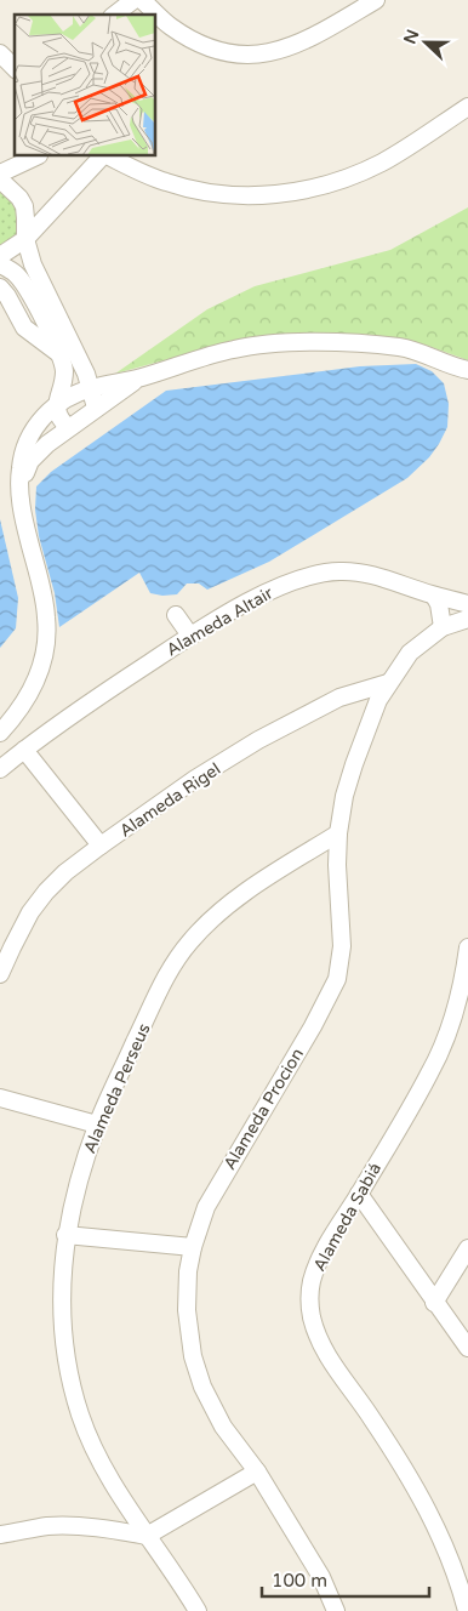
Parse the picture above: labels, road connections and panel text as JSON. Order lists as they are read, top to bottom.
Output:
{
  "streets": {
    "street": [
      "Alameda Altair",
      "Alameda Rigel",
      "Alameda Perseus",
      "Alameda Procion",
      "Alameda Sabiá"
    ]
  },
  "crossings": [
    ["Alameda Rigel", "Alameda Procion"],
    ["Alameda Perseus", "Alameda Procion"]
  ],
  "scale_bar": "100 m",
  "north": "left"
}
